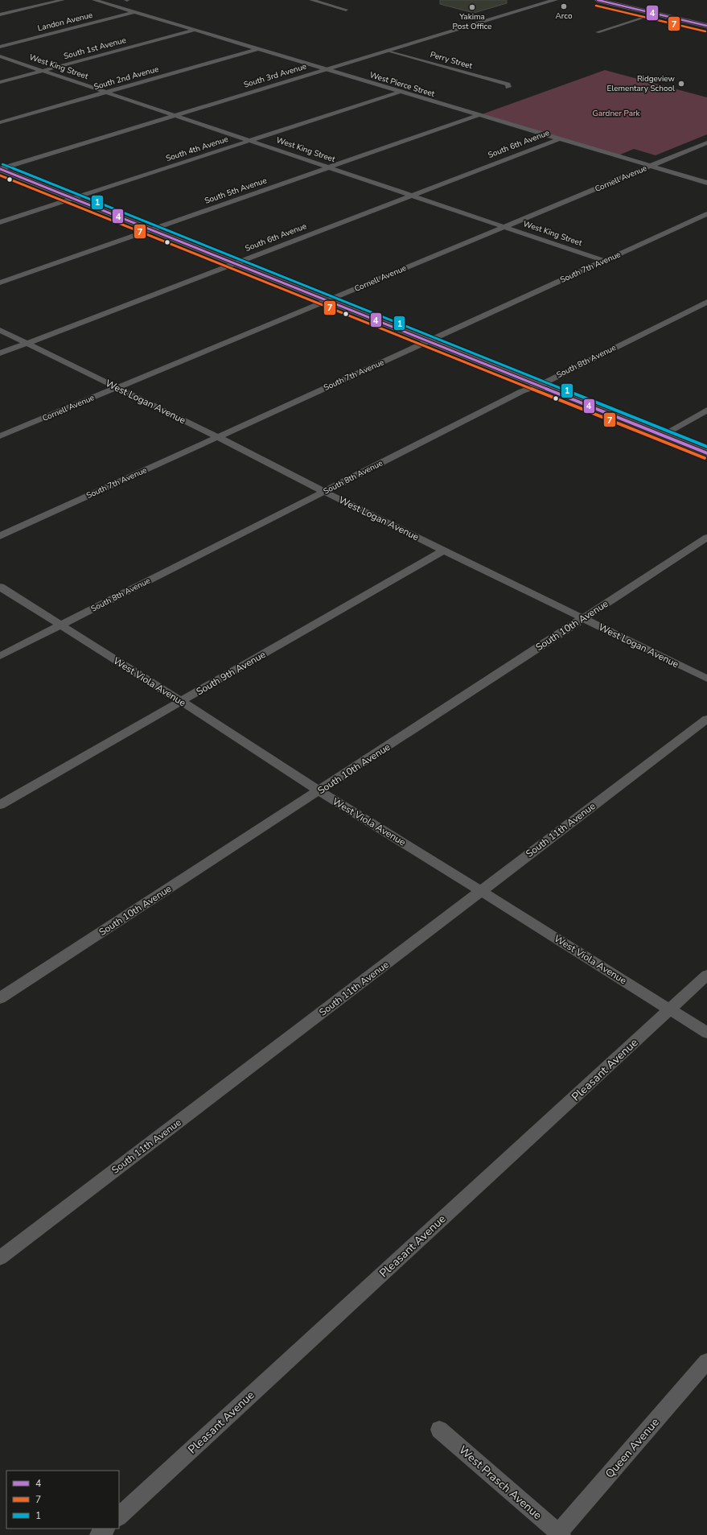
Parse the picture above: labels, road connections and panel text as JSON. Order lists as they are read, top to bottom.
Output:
{
  "streets": {
    "street": [
      "Landon Avenue",
      "South 1st Avenue",
      "Perry Street",
      "West King Street",
      "South 3rd Avenue",
      "South 2nd Avenue",
      "West Pierce Street",
      "South 6th Avenue",
      "South 4th Avenue",
      "Cornell Avenue",
      "South 5th Avenue",
      "South 7th Avenue",
      "South 8th Avenue",
      "West Logan Avenue",
      "South 10th Avenue",
      "South 9th Avenue",
      "West Viola Avenue",
      "South 11th Avenue",
      "Pleasant Avenue",
      "Queen Avenue",
      "West Prasch Avenue"
    ]
  },
  "crossings": [
    ["Landon Avenue", "West Pierce Street"],
    ["South 1st Avenue", "West King Street"],
    ["South 1st Avenue", "West Pierce Street"],
    ["Perry Street", "South 3rd Avenue"],
    ["West King Street", "South 3rd Avenue"],
    ["West King Street", "South 2nd Avenue"],
    ["West King Street", "South 6th Avenue"],
    ["West King Street", "South 4th Avenue"],
    ["West King Street", "Cornell Avenue"],
    ["West King Street", "South 5th Avenue"],
    ["West King Street", "South 7th Avenue"],
    ["South 3rd Avenue", "West Pierce Street"],
    ["South 2nd Avenue", "West Pierce Street"],
    ["West Pierce Street", "South 6th Avenue"],
    ["West Pierce Street", "South 4th Avenue"],
    ["West Pierce Street", "Cornell Avenue"],
    ["West Pierce Street", "South 5th Avenue"],
    ["South 6th Avenue", "West Logan Avenue"],
    ["Cornell Avenue", "West Logan Avenue"],
    ["South 7th Avenue", "West Logan Avenue"],
    ["South 8th Avenue", "West Logan Avenue"],
    ["South 8th Avenue", "West Viola Avenue"],
    ["West Logan Avenue", "South 10th Avenue"],
    ["West Logan Avenue", "South 9th Avenue"],
    ["South 10th Avenue", "West Viola Avenue"],
    ["South 9th Avenue", "West Viola Avenue"],
    ["West Viola Avenue", "South 11th Avenue"],
    ["West Viola Avenue", "Pleasant Avenue"],
    ["Queen Avenue", "West Prasch Avenue"]
  ],
  "parks": ["Gardner Park"],
  "places": ["Arco", "Yakima Post Office", "Ridgeview Elementary School"],
  "lines": ["transit line 4", "transit line 7", "transit line 1"],
  "legend": ["4", "7", "1"]
}
